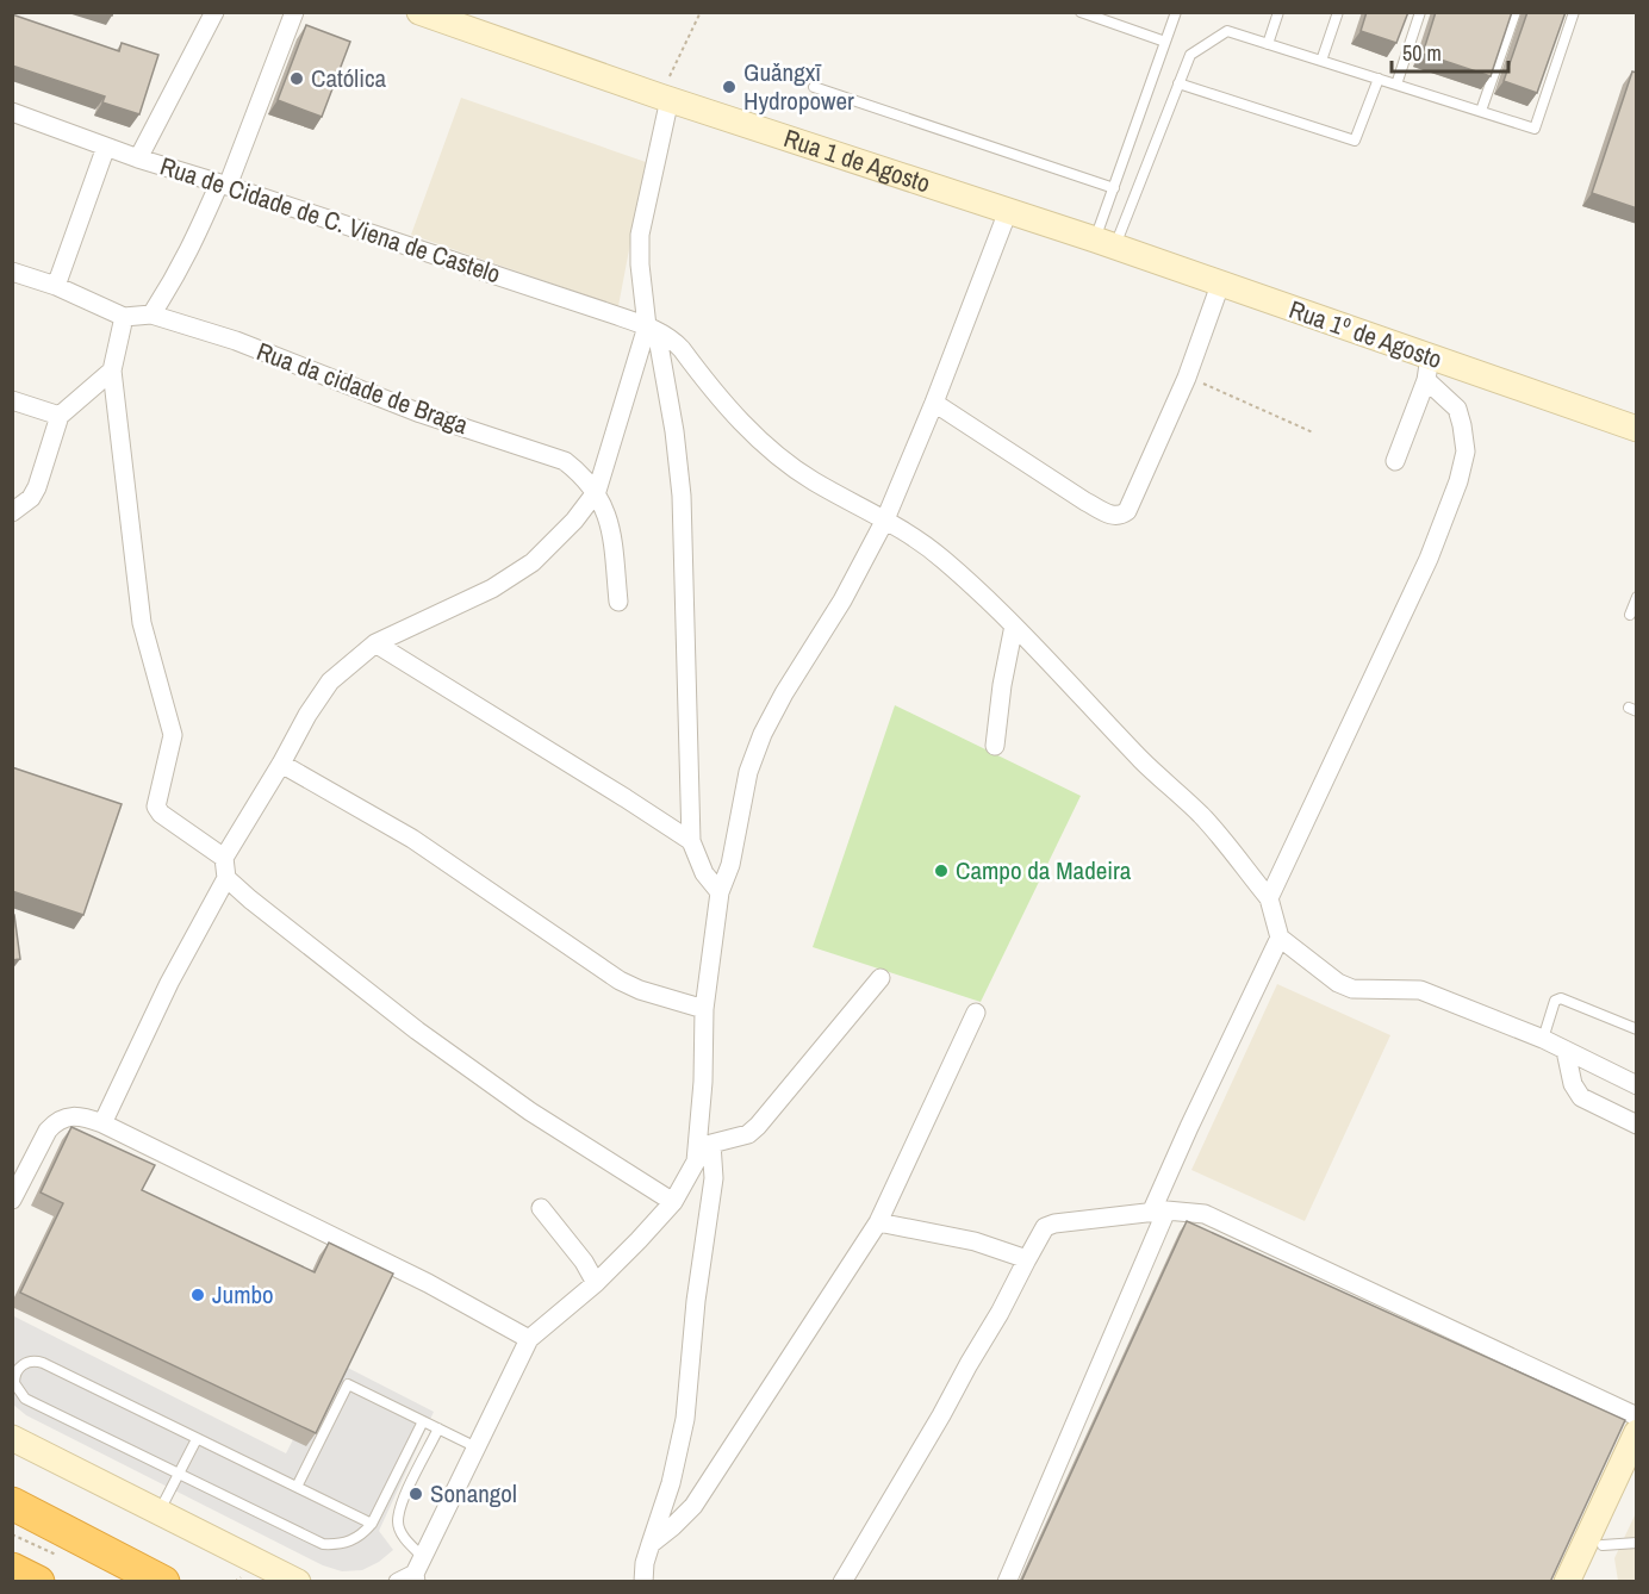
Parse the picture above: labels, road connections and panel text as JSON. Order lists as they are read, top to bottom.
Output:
{
  "streets": {
    "main road": ["Rua 1 de Agosto", "Rua 1º de Agosto"],
    "street": ["Rua de Cidade de C. Viena de Castelo", "Rua da cidade de Braga"]
  },
  "crossings": [
    ["Rua 1 de Agosto", "Rua 1º de Agosto"]
  ],
  "places": [
    "Católica",
    "Guǎngxī Hydropower",
    "Campo da Madeira",
    "Jumbo",
    "Sonangol"
  ],
  "scale_bar": "50 m"
}
